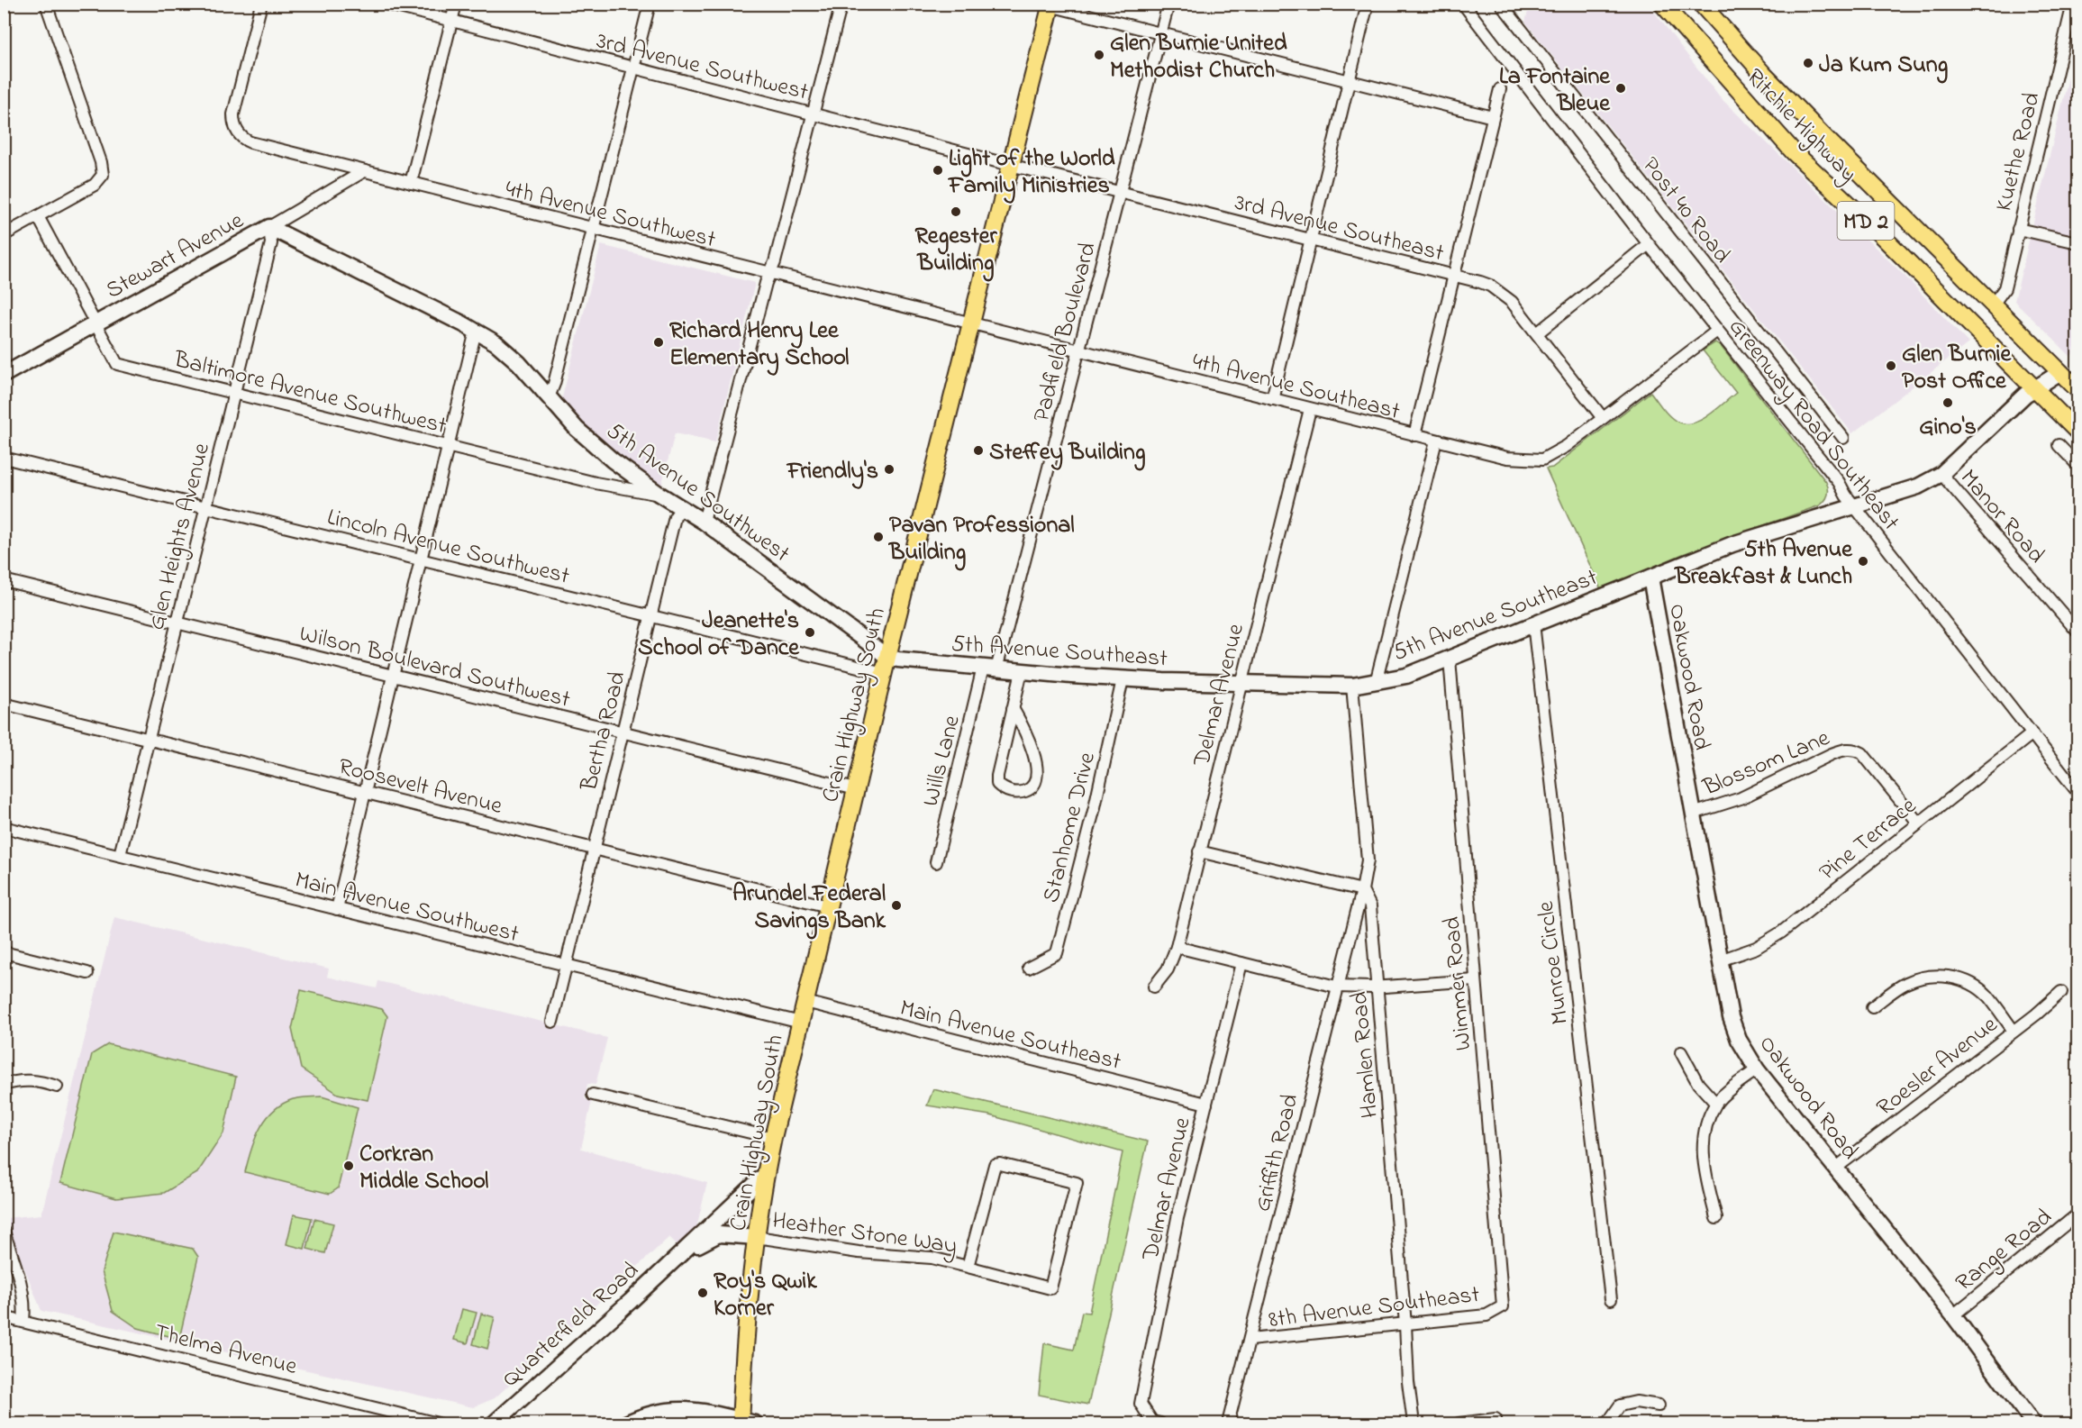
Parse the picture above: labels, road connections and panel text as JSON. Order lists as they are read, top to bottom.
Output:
{
  "streets": {
    "main road": ["Ritchie Highway", "MD 2", "Crain Highway South"],
    "street": [
      "3rd Avenue Southwest",
      "Kuethe Road",
      "Post 40 Road",
      "4th Avenue Southwest",
      "3rd Avenue Southeast",
      "Stewart Avenue",
      "Padfield Boulevard",
      "4th Avenue Southeast",
      "Baltimore Avenue Southwest",
      "Greenway Road Southeast",
      "5th Avenue Southwest",
      "Manor Road",
      "Glen Heights Avenue",
      "Lincoln Avenue Southwest",
      "5th Avenue Southeast",
      "Wilson Boulevard Southwest",
      "Oakwood Road",
      "Delmar Avenue",
      "Bertha Road",
      "Wills Lane",
      "Blossom Lane",
      "Roosevelt Avenue",
      "Stanhome Drive",
      "Pine Terrace",
      "Main Avenue Southwest",
      "Munroe Circle",
      "Wimmer Road",
      "Main Avenue Southeast",
      "Hamlen Road",
      "Roesler Avenue",
      "Griffith Road",
      "Heather Stone Way",
      "Range Road",
      "8th Avenue Southeast",
      "Quarterfield Road",
      "Thelma Avenue"
    ]
  },
  "crossings": [
    ["3rd Avenue Southwest", "3rd Avenue Southeast"],
    ["3rd Avenue Southwest", "Crain Highway South"],
    ["Ritchie Highway", "Kuethe Road"],
    ["Ritchie Highway", "5th Avenue Southeast"],
    ["4th Avenue Southwest", "Stewart Avenue"],
    ["4th Avenue Southwest", "4th Avenue Southeast"],
    ["4th Avenue Southwest", "Crain Highway South"],
    ["3rd Avenue Southeast", "Padfield Boulevard"],
    ["3rd Avenue Southeast", "4th Avenue Southeast"],
    ["3rd Avenue Southeast", "Crain Highway South"],
    ["Stewart Avenue", "Baltimore Avenue Southwest"],
    ["Stewart Avenue", "5th Avenue Southwest"],
    ["Stewart Avenue", "Glen Heights Avenue"],
    ["Padfield Boulevard", "4th Avenue Southeast"],
    ["Padfield Boulevard", "5th Avenue Southeast"],
    ["Padfield Boulevard", "Wills Lane"],
    ["4th Avenue Southeast", "Greenway Road Southeast"],
    ["4th Avenue Southeast", "Delmar Avenue"],
    ["4th Avenue Southeast", "Crain Highway South"],
    ["Baltimore Avenue Southwest", "5th Avenue Southwest"],
    ["Baltimore Avenue Southwest", "Glen Heights Avenue"],
    ["Greenway Road Southeast", "5th Avenue Southeast"],
    ["Greenway Road Southeast", "Pine Terrace"],
    ["5th Avenue Southwest", "Glen Heights Avenue"],
    ["5th Avenue Southwest", "Lincoln Avenue Southwest"],
    ["5th Avenue Southwest", "5th Avenue Southeast"],
    ["5th Avenue Southwest", "Crain Highway South"],
    ["5th Avenue Southwest", "Bertha Road"],
    ["Manor Road", "5th Avenue Southeast"],
    ["Glen Heights Avenue", "Lincoln Avenue Southwest"],
    ["Glen Heights Avenue", "Wilson Boulevard Southwest"],
    ["Glen Heights Avenue", "Roosevelt Avenue"],
    ["Glen Heights Avenue", "Main Avenue Southwest"],
    ["Lincoln Avenue Southwest", "5th Avenue Southeast"],
    ["Lincoln Avenue Southwest", "Crain Highway South"],
    ["Lincoln Avenue Southwest", "Bertha Road"],
    ["5th Avenue Southeast", "Oakwood Road"],
    ["5th Avenue Southeast", "Delmar Avenue"],
    ["5th Avenue Southeast", "Crain Highway South"],
    ["5th Avenue Southeast", "Wills Lane"],
    ["5th Avenue Southeast", "Stanhome Drive"],
    ["5th Avenue Southeast", "Munroe Circle"],
    ["5th Avenue Southeast", "Wimmer Road"],
    ["5th Avenue Southeast", "Hamlen Road"],
    ["Wilson Boulevard Southwest", "Crain Highway South"],
    ["Wilson Boulevard Southwest", "Bertha Road"],
    ["Oakwood Road", "Blossom Lane"],
    ["Oakwood Road", "Pine Terrace"],
    ["Oakwood Road", "Roesler Avenue"],
    ["Oakwood Road", "Range Road"],
    ["Delmar Avenue", "Main Avenue Southeast"],
    ["Crain Highway South", "Roosevelt Avenue"],
    ["Crain Highway South", "Main Avenue Southwest"],
    ["Crain Highway South", "Main Avenue Southeast"],
    ["Crain Highway South", "Heather Stone Way"],
    ["Crain Highway South", "Quarterfield Road"],
    ["Bertha Road", "Roosevelt Avenue"],
    ["Bertha Road", "Main Avenue Southwest"],
    ["Blossom Lane", "Pine Terrace"],
    ["Wimmer Road", "8th Avenue Southeast"],
    ["Hamlen Road", "Griffith Road"],
    ["Hamlen Road", "8th Avenue Southeast"],
    ["Griffith Road", "8th Avenue Southeast"],
    ["Heather Stone Way", "Quarterfield Road"]
  ],
  "places": [
    "Glen Burnie United Methodist Church",
    "Ja Kum Sung",
    "La Fontaine Bleue",
    "Light of the World Family Ministries",
    "Regester Building",
    "Richard Henry Lee Elementary School",
    "Glen Burnie Post Office",
    "Gino's",
    "Steffey Building",
    "Friendly's",
    "Pavan Professional Building",
    "5th Avenue Breakfast & Lunch",
    "Jeanette's School of Dance",
    "Arundel Federal Savings Bank",
    "Corkran Middle School",
    "Roy's Qwik Korner"
  ]
}
